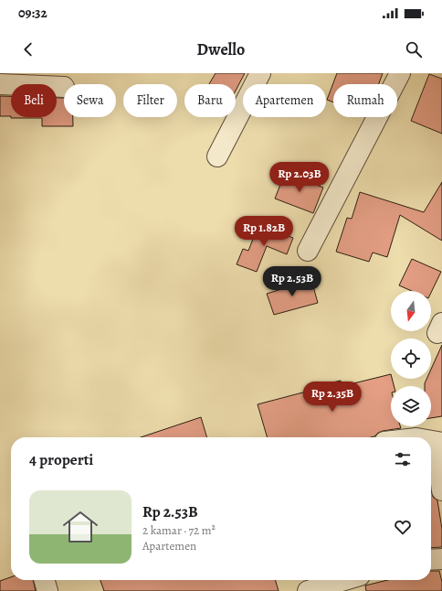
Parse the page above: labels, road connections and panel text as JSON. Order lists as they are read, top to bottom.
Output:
{
  "north": "bottom",
  "page": {
    "status": "09:32",
    "header": "Dwello",
    "chip": [
      "Beli",
      "Sewa",
      "Filter",
      "Baru",
      "Apartemen",
      "Rumah"
    ],
    "price": [
      "Rp 2.03B",
      "Rp 1.82B",
      "Rp 2.53B",
      "Rp 2.35B"
    ],
    "heading": "4 properti",
    "list": [
      {
        "name": "Rp 2.53B",
        "note": "2 kamar · 72 m² · Apartemen"
      }
    ]
  }
}
